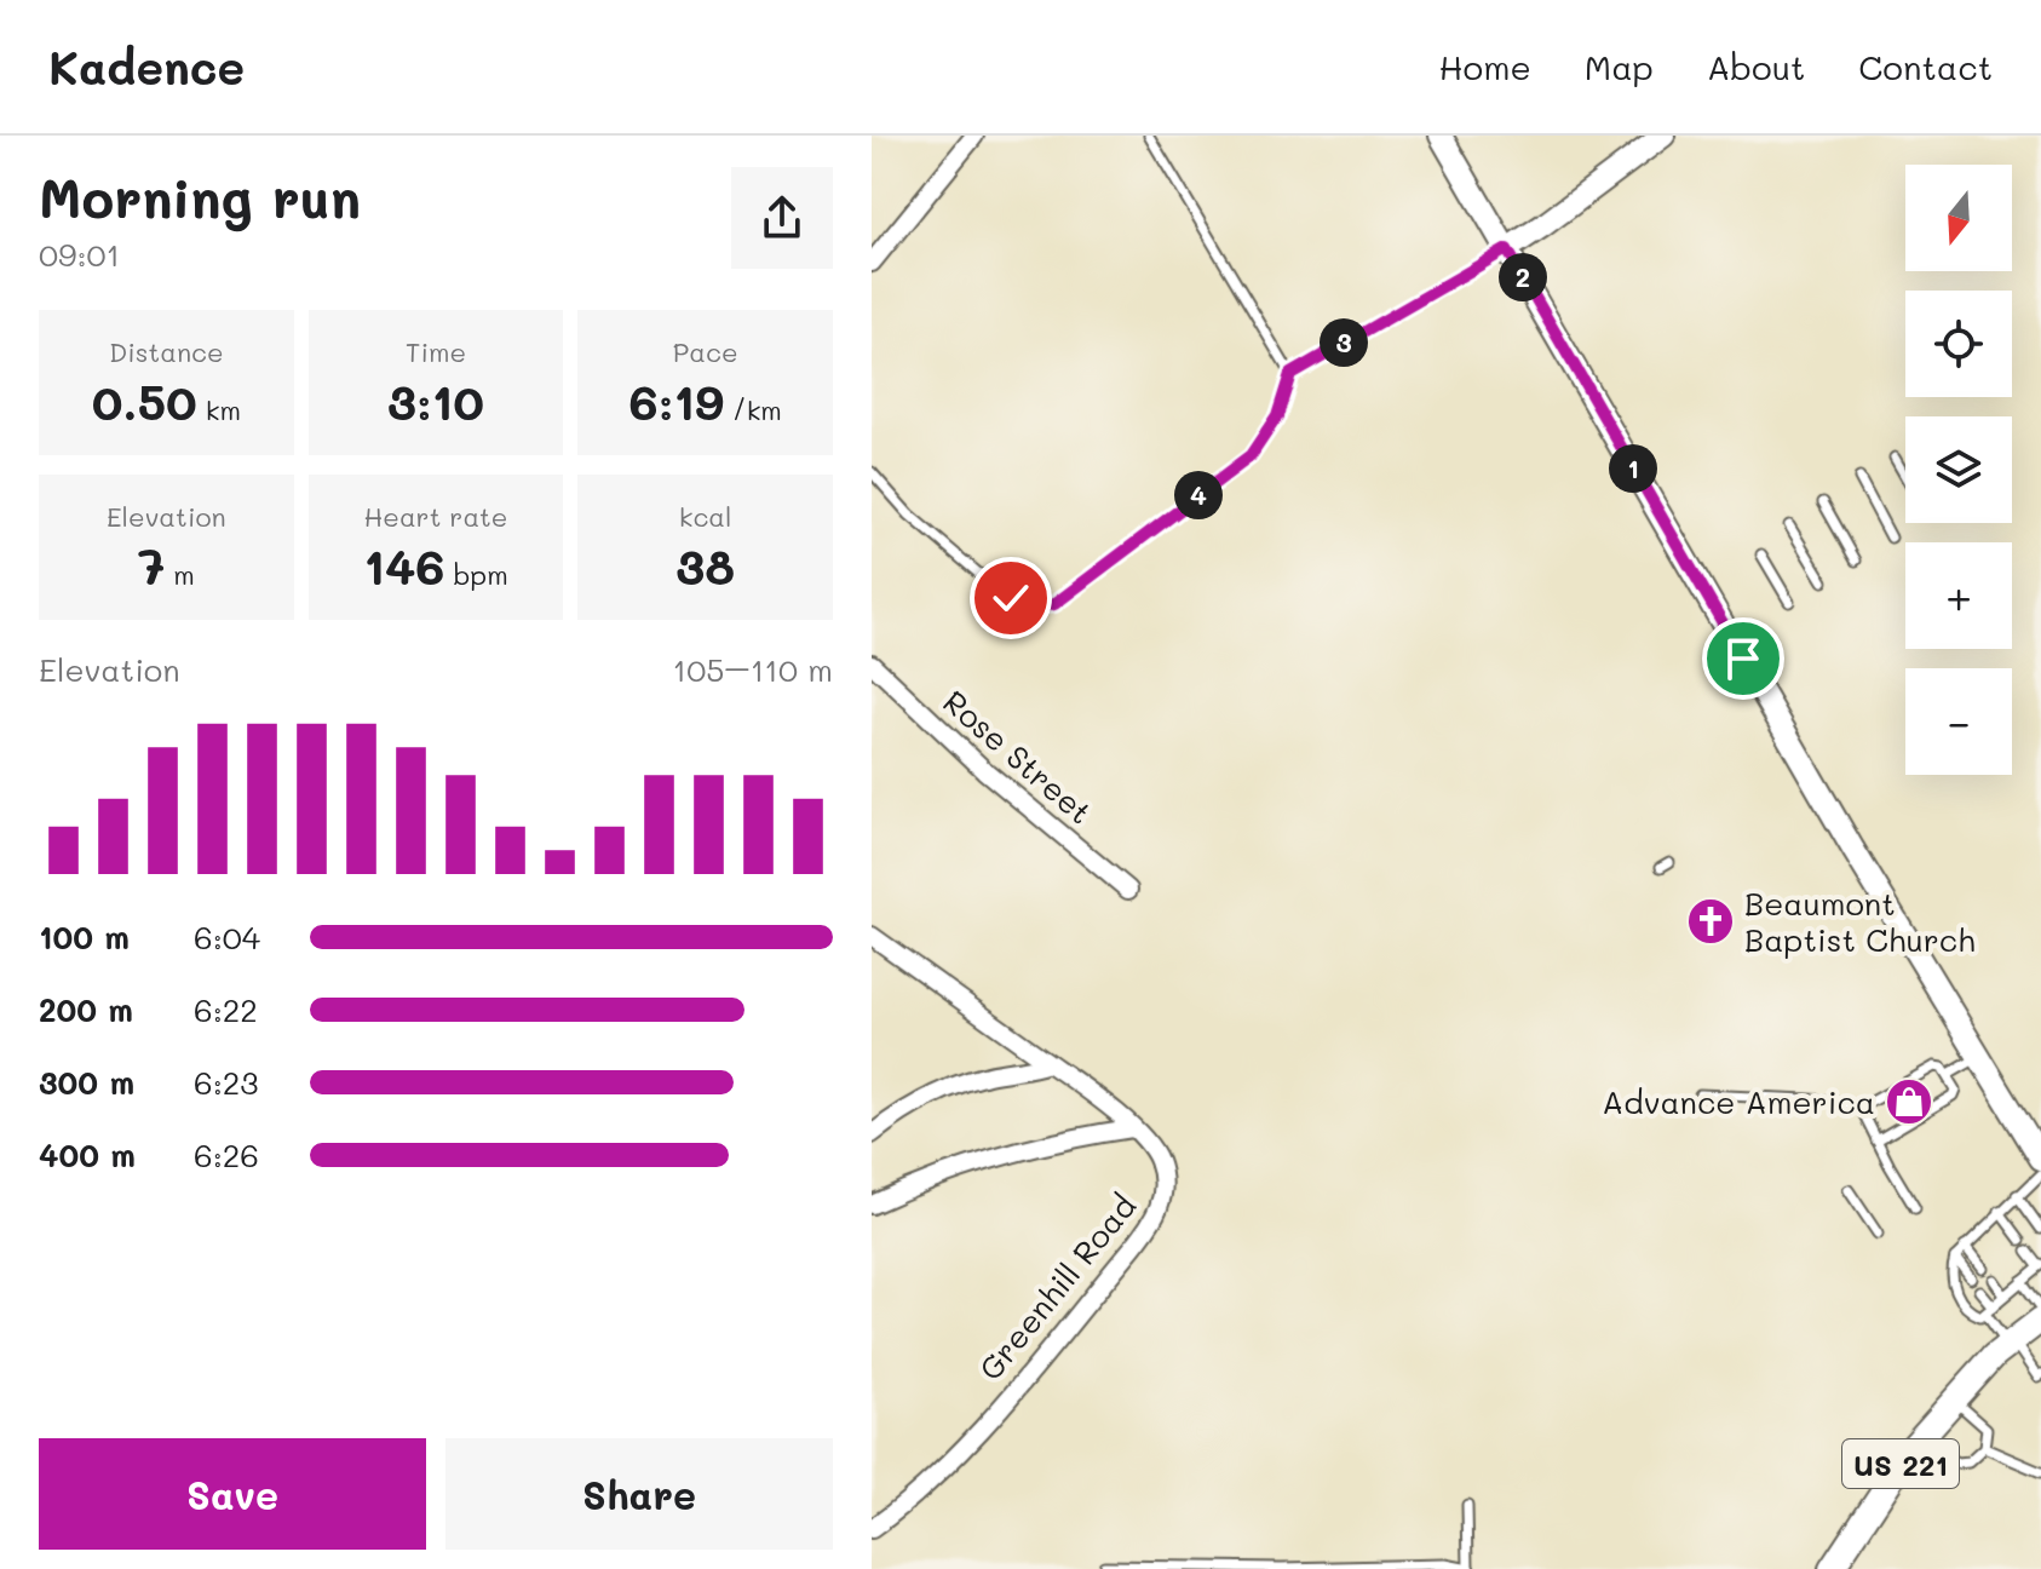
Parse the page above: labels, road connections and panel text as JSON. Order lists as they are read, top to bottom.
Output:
{
  "streets": {
    "main road": ["US 221"],
    "street": ["Rose Street", "Greenhill Road"]
  },
  "places": {
    "church": ["Beaumont Baptist Church"],
    "shop": ["Advance America"]
  },
  "north": "bottom",
  "page": {
    "header": "Kadence",
    "nav": [
      "Home",
      "Map",
      "About",
      "Contact"
    ],
    "heading": ["Morning run", "09:01"],
    "map_buttons": ["+", "−"],
    "pins": [
      "2",
      "3",
      "1",
      "4"
    ],
    "stats": [
      ["Distance", "0.50 km"],
      ["Time", "3:10"],
      ["Pace", "6:19 /km"],
      ["Elevation", "7 m"],
      ["Heart rate", "146 bpm"],
      ["kcal", "38"]
    ],
    "chart": ["Elevation", "105–110 m"],
    "list": [
      {
        "name": "100 m",
        "note": "6:04"
      },
      {
        "name": "200 m",
        "note": "6:22"
      },
      {
        "name": "300 m",
        "note": "6:23"
      },
      {
        "name": "400 m",
        "note": "6:26"
      }
    ],
    "buttons": ["Save", "Share"]
  }
}
